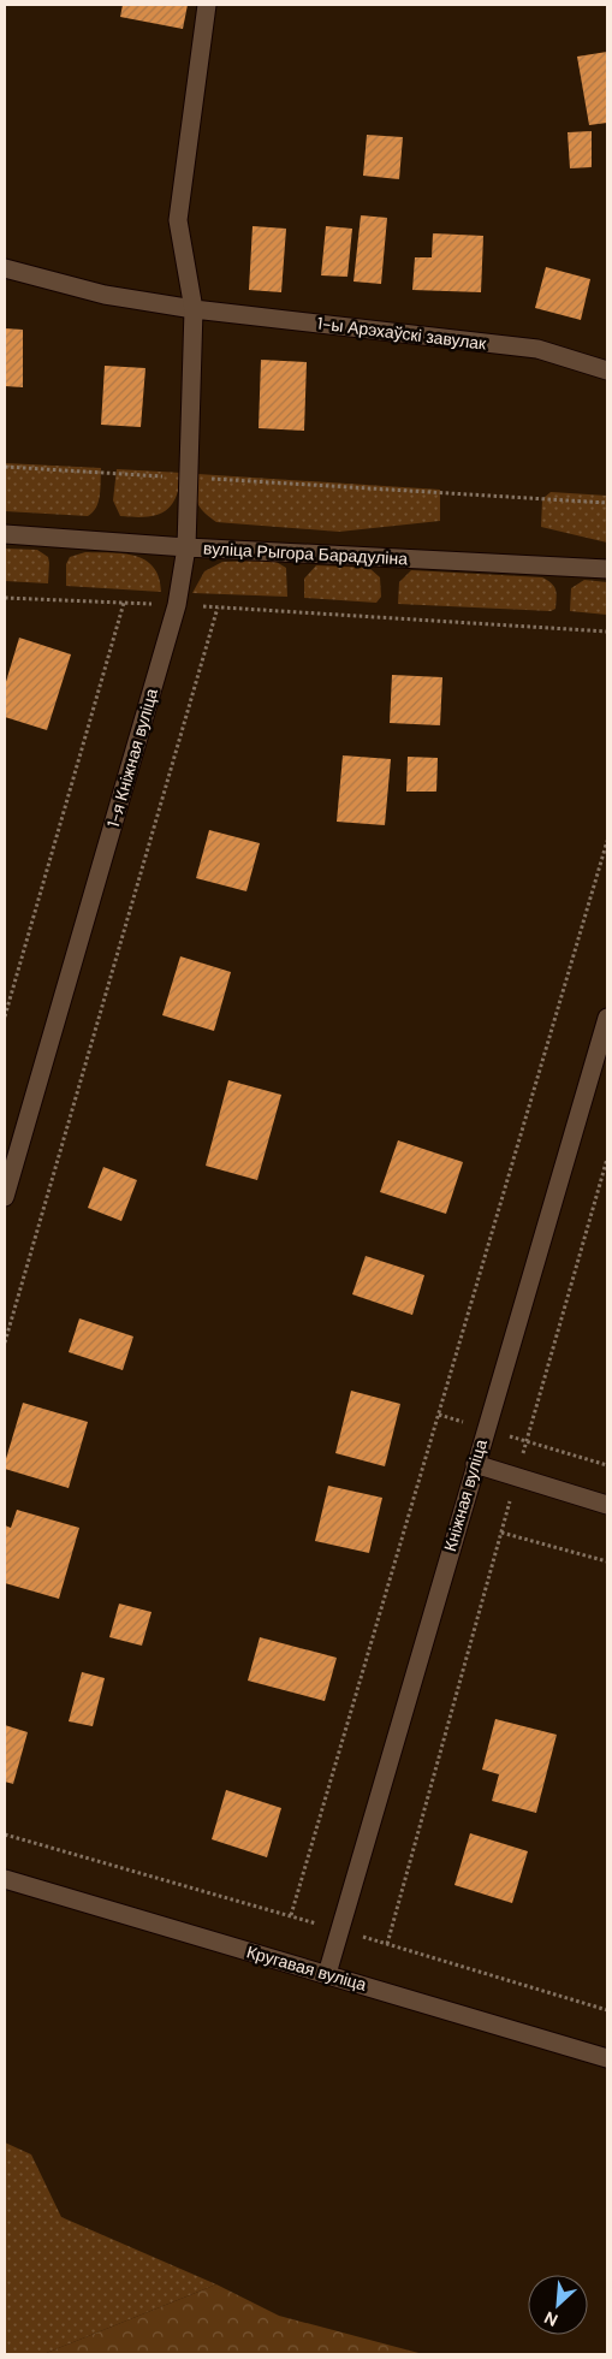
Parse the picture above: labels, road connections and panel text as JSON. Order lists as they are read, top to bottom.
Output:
{
  "streets": {
    "street": [
      "1-ы Арэхаўскі завулак",
      "вуліца Рыгора Барадуліна",
      "1-я Кніжная вуліца",
      "Кніжная вуліца",
      "Кругавая вуліца"
    ]
  },
  "crossings": [
    ["1-ы Арэхаўскі завулак", "1-я Кніжная вуліца"],
    ["вуліца Рыгора Барадуліна", "1-я Кніжная вуліца"],
    ["Кніжная вуліца", "Кругавая вуліца"]
  ],
  "north": "bottom left"
}
